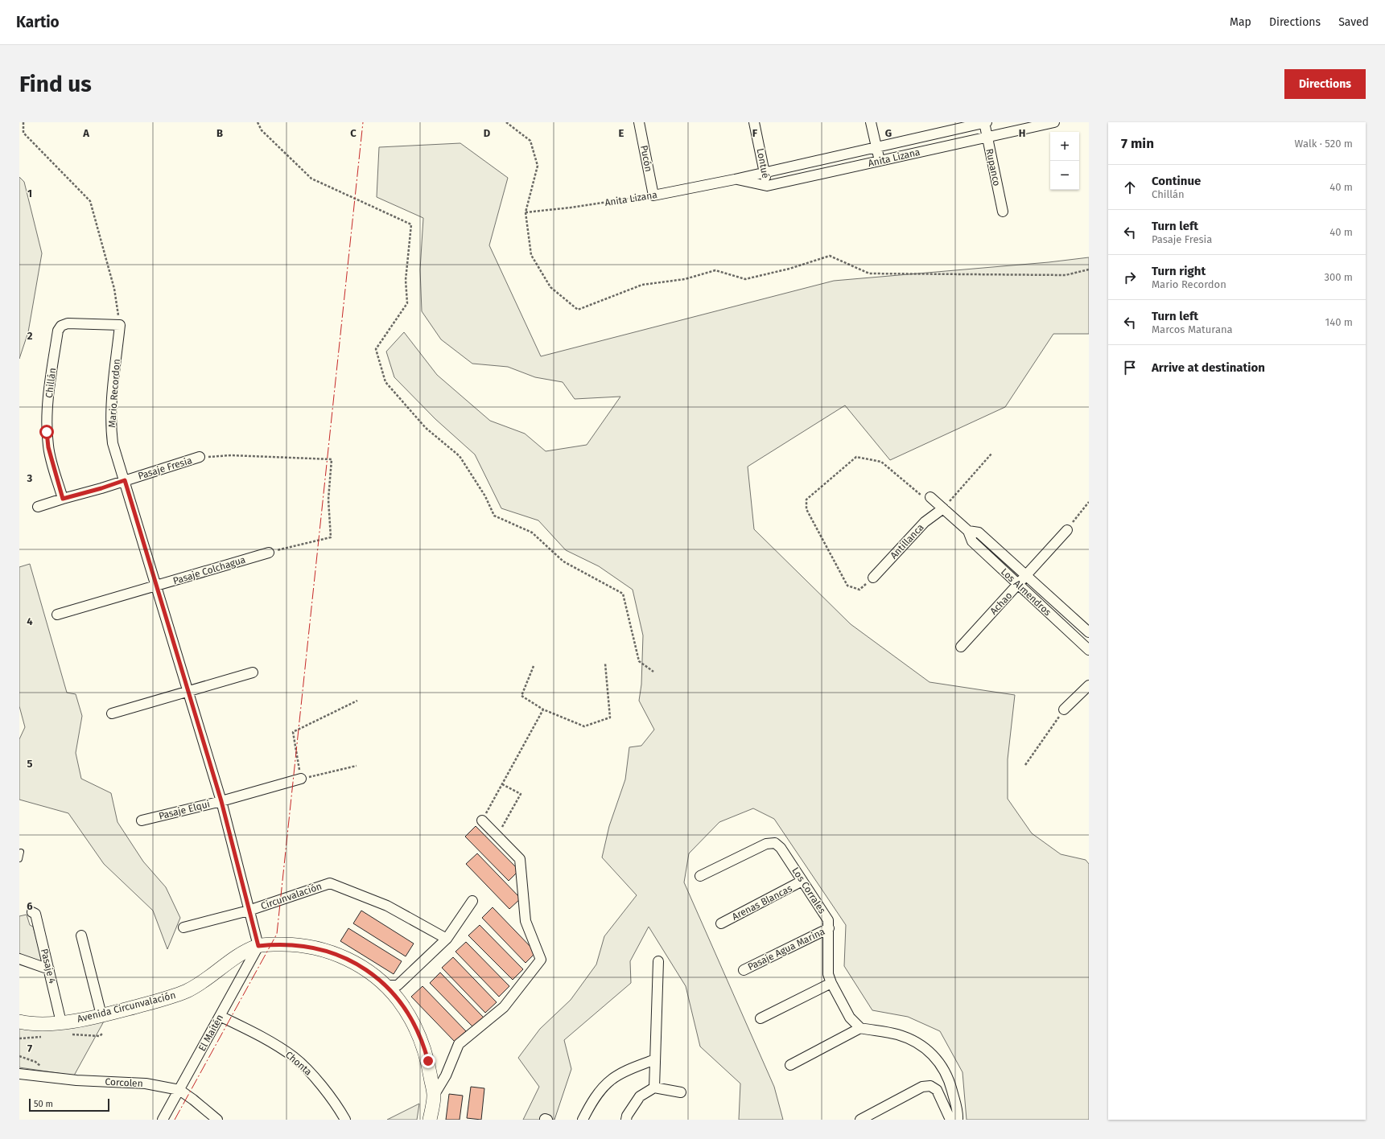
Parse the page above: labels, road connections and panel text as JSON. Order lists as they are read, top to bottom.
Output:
{
  "streets": {
    "street": [
      "Anita Lizana",
      "Pucón",
      "Lontué",
      "Rupanco",
      "Chillán",
      "Mario Recordon",
      "Pasaje Fresia",
      "Antillanca",
      "Pasaje Colchagua",
      "Los Almendros",
      "Achao",
      "Pasaje Elqui",
      "Los Corrales",
      "Circunvalación",
      "Arenas Blancas",
      "Pasaje Agua Marina",
      "Pasaje 4",
      "Avenida Circunvalación",
      "El Maitén",
      "Chonta",
      "Corcolen"
    ]
  },
  "crossings": [
    ["Anita Lizana", "Pucón"],
    ["Anita Lizana", "Lontué"],
    ["Anita Lizana", "Rupanco"],
    ["Chillán", "Mario Recordon"],
    ["Chillán", "Pasaje Fresia"],
    ["Mario Recordon", "Pasaje Fresia"],
    ["Mario Recordon", "Pasaje Colchagua"],
    ["Mario Recordon", "Pasaje Elqui"],
    ["Mario Recordon", "Circunvalación"],
    ["Mario Recordon", "Avenida Circunvalación"],
    ["Mario Recordon", "El Maitén"],
    ["Antillanca", "Los Almendros"],
    ["Los Almendros", "Achao"],
    ["Los Corrales", "Arenas Blancas"],
    ["Los Corrales", "Pasaje Agua Marina"],
    ["Pasaje 4", "Avenida Circunvalación"],
    ["Avenida Circunvalación", "El Maitén"],
    ["El Maitén", "Chonta"],
    ["El Maitén", "Corcolen"]
  ],
  "scale_bar": "50 m",
  "page": {
    "header": "Kartio",
    "nav": ["Map", "Directions", "Saved"],
    "buttons": "Directions",
    "title": "Find us",
    "heading": ["7 min", "Walk · 520 m"],
    "map_buttons": ["+", "−"],
    "list": [
      ["Continue", "Chillán", "40 m"],
      ["Turn left", "Pasaje Fresia", "40 m"],
      ["Turn right", "Mario Recordon", "300 m"],
      ["Turn left", "Marcos Maturana", "140 m"],
      "Arrive at destination"
    ],
    "scale": "50 m"
  },
  "grid": {
    "columns": [
      "A",
      "B",
      "C",
      "D",
      "E",
      "F",
      "G",
      "H"
    ],
    "rows": [
      "1",
      "2",
      "3",
      "4",
      "5",
      "6",
      "7"
    ]
  }
}
